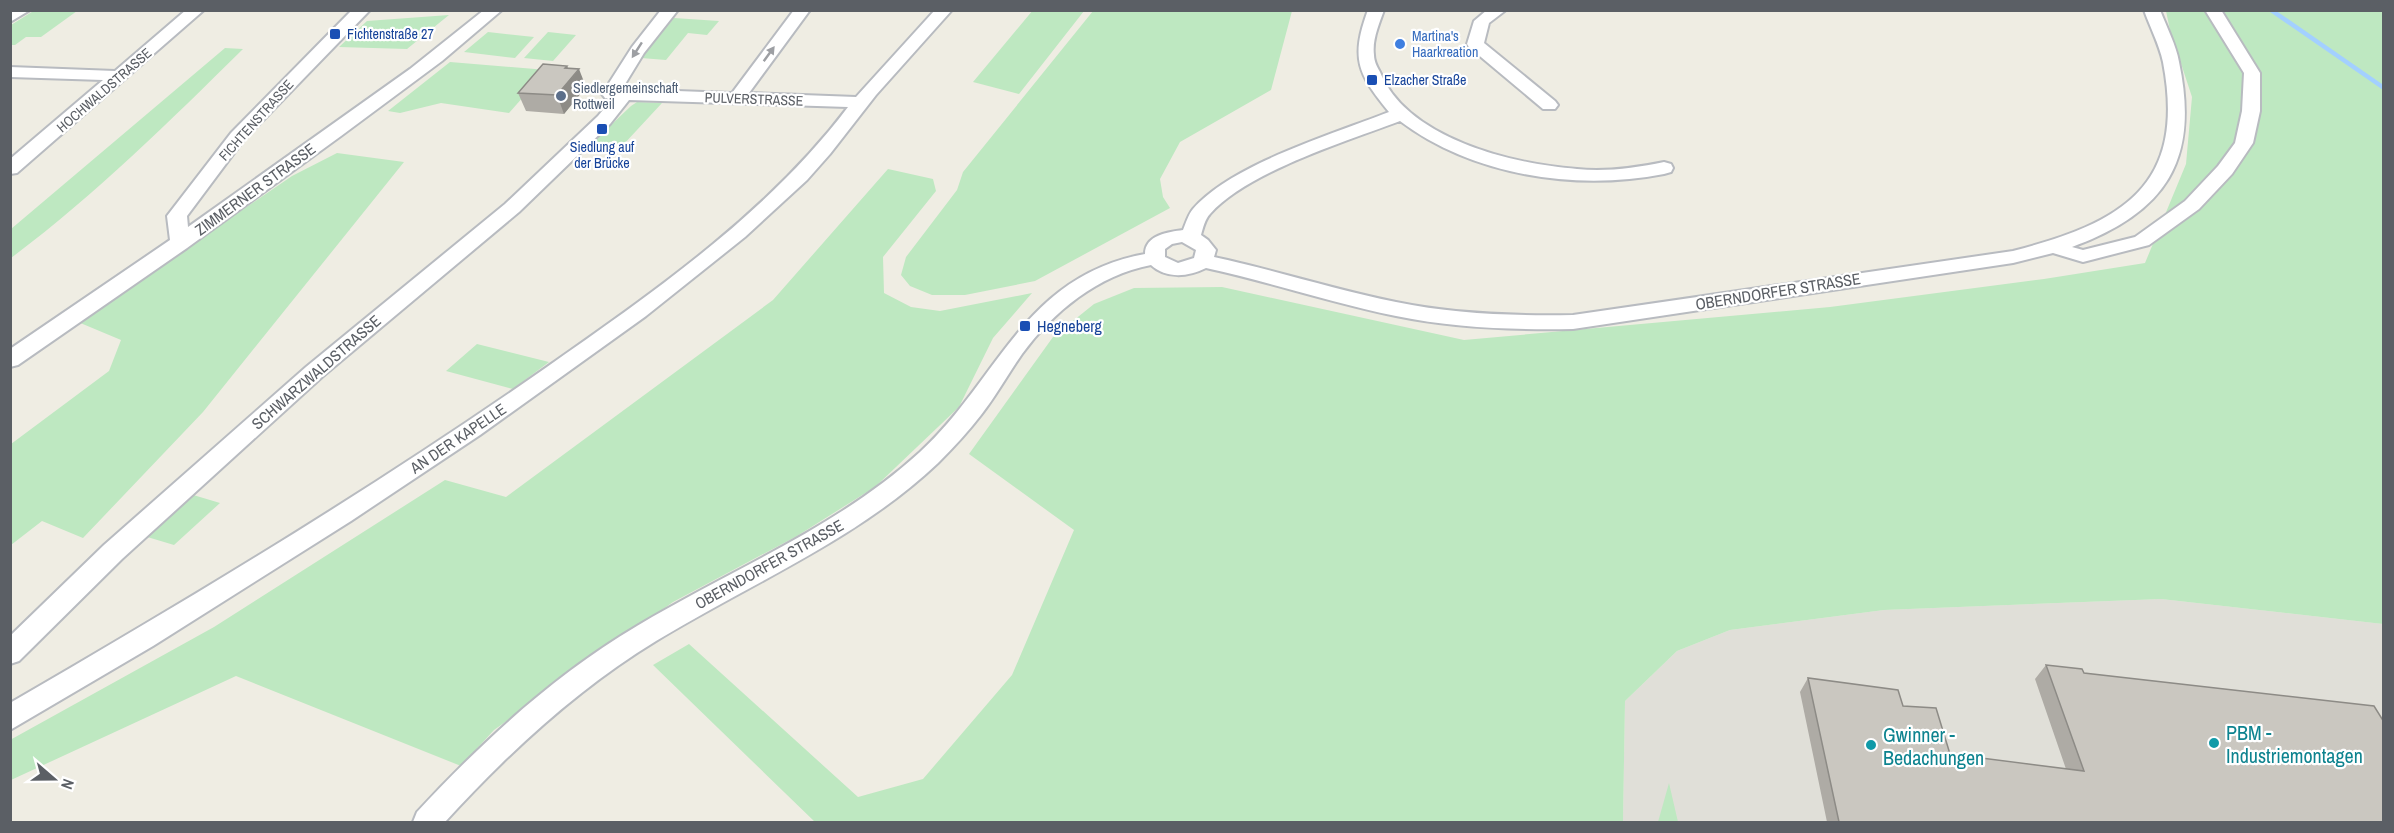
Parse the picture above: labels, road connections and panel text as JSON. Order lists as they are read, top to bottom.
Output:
{
  "streets": {
    "street": [
      "HOCHWALDSTRASSE",
      "PULVERSTRASSE",
      "FICHTENSTRASSE",
      "ZIMMERNER STRASSE",
      "OBERNDORFER STRASSE",
      "SCHWARZWALDSTRASSE",
      "AN DER KAPELLE"
    ]
  },
  "crossings": [
    ["PULVERSTRASSE", "SCHWARZWALDSTRASSE"],
    ["PULVERSTRASSE", "AN DER KAPELLE"],
    ["FICHTENSTRASSE", "ZIMMERNER STRASSE"]
  ],
  "places": {
    "transit": [
      "Fichtenstraße 27",
      "Elzacher Straße",
      "Siedlung auf der Brücke",
      "Hegneberg"
    ],
    "other": [
      "Martina's Haarkreation",
      "Siedlergemeinschaft Rottweil",
      "PBM - Industriemontagen",
      "Gwinner - Bedachungen"
    ]
  },
  "north": "right"
}
